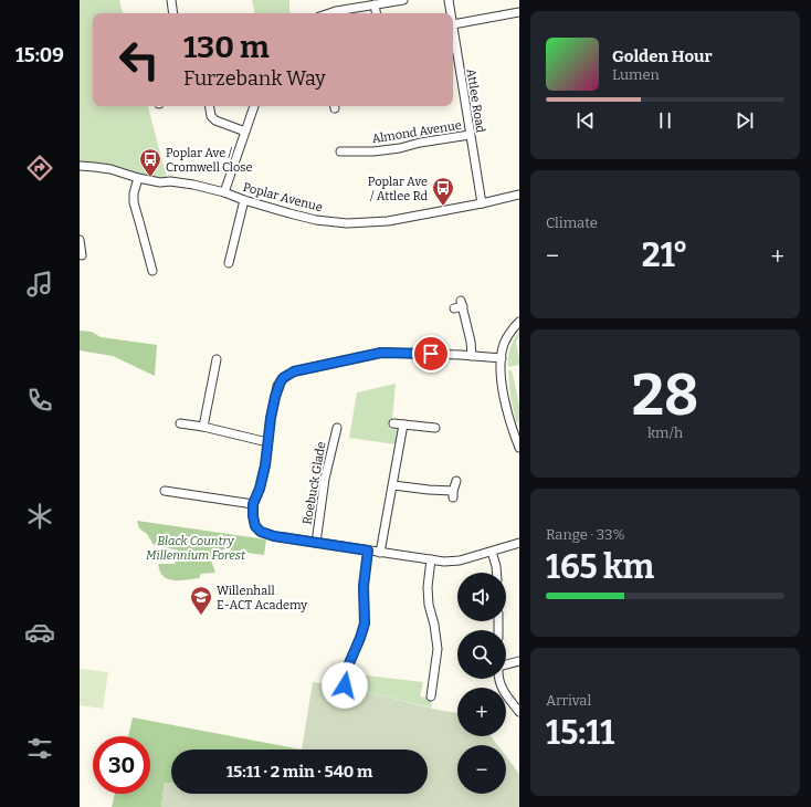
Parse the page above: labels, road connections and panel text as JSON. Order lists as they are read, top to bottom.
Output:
{
  "streets": {
    "street": [
      "Attlee Road",
      "Almond Avenue",
      "Poplar Avenue",
      "Roebuck Glade"
    ]
  },
  "crossings": [
    ["Attlee Road", "Almond Avenue"],
    ["Attlee Road", "Poplar Avenue"]
  ],
  "parks": ["Black Country Millennium Forest"],
  "places": {
    "bus stop": ["Poplar Ave / Cromwell Close", "Poplar Ave / Attlee Rd"],
    "school or university": ["Willenhall E-ACT Academy"]
  },
  "page": {
    "tabs": "15:09",
    "turn": ["130 m", "Furzebank Way"],
    "song": ["Golden Hour", "Lumen"],
    "tile": [
      "Climate",
      ["28", "km/h"],
      ["Range · 33%", "165 km"],
      ["Arrival", "15:11"]
    ],
    "heat": ["−", "21°", "+"],
    "map_buttons": ["+", "−"],
    "limit": "30",
    "trip": "15:11 · 2 min · 540 m"
  }
}
